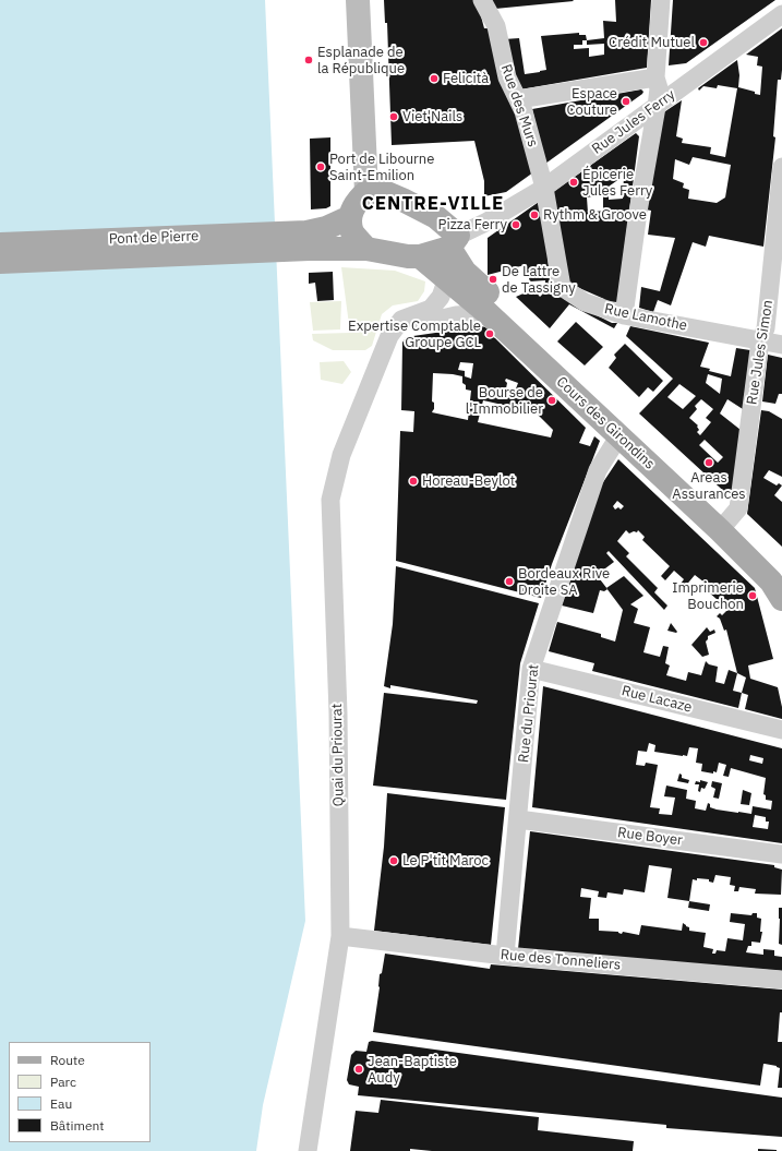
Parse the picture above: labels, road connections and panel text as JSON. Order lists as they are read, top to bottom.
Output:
{
  "streets": {
    "main road": ["Pont de Pierre", "Cours des Girondins"],
    "street": [
      "Rue des Murs",
      "Rue Jules Ferry",
      "Rue Lamothe",
      "Rue Jules Simon",
      "Rue Lacaze",
      "Rue du Priourat",
      "Quai du Priourat",
      "Rue Boyer",
      "Rue des Tonneliers"
    ]
  },
  "crossings": [
    ["Rue des Murs", "Rue Jules Ferry"],
    ["Rue des Murs", "Rue Lamothe"],
    ["Rue Jules Ferry", "Rue Lamothe"],
    ["Rue Jules Ferry", "Cours des Girondins"],
    ["Rue Lamothe", "Rue Jules Simon"],
    ["Rue Jules Simon", "Cours des Girondins"],
    ["Cours des Girondins", "Rue du Priourat"],
    ["Rue Lacaze", "Rue du Priourat"],
    ["Rue du Priourat", "Rue Boyer"],
    ["Rue du Priourat", "Rue des Tonneliers"],
    ["Quai du Priourat", "Rue des Tonneliers"]
  ],
  "districts": ["CENTRE-VILLE"],
  "places": [
    "Crédit Mutuel",
    "Esplanade de la République",
    "Felicità",
    "Espace Couture",
    "Viet'Nails",
    "Port de Libourne Saint-Emilion",
    "Épicerie Jules Ferry",
    "Rythm & Groove",
    "Pizza Ferry",
    "De Lattre de Tassigny",
    "Expertise Comptable Groupe GCL",
    "Bourse de l'Immobilier",
    "Areas Assurances",
    "Horeau-Beylot",
    "Bordeaux Rive Droite SA",
    "Imprimerie Bouchon",
    "Le P'tit Maroc",
    "Jean-Baptiste Audy"
  ],
  "legend": [
    "Route",
    "Parc",
    "Eau",
    "Bâtiment"
  ]
}
